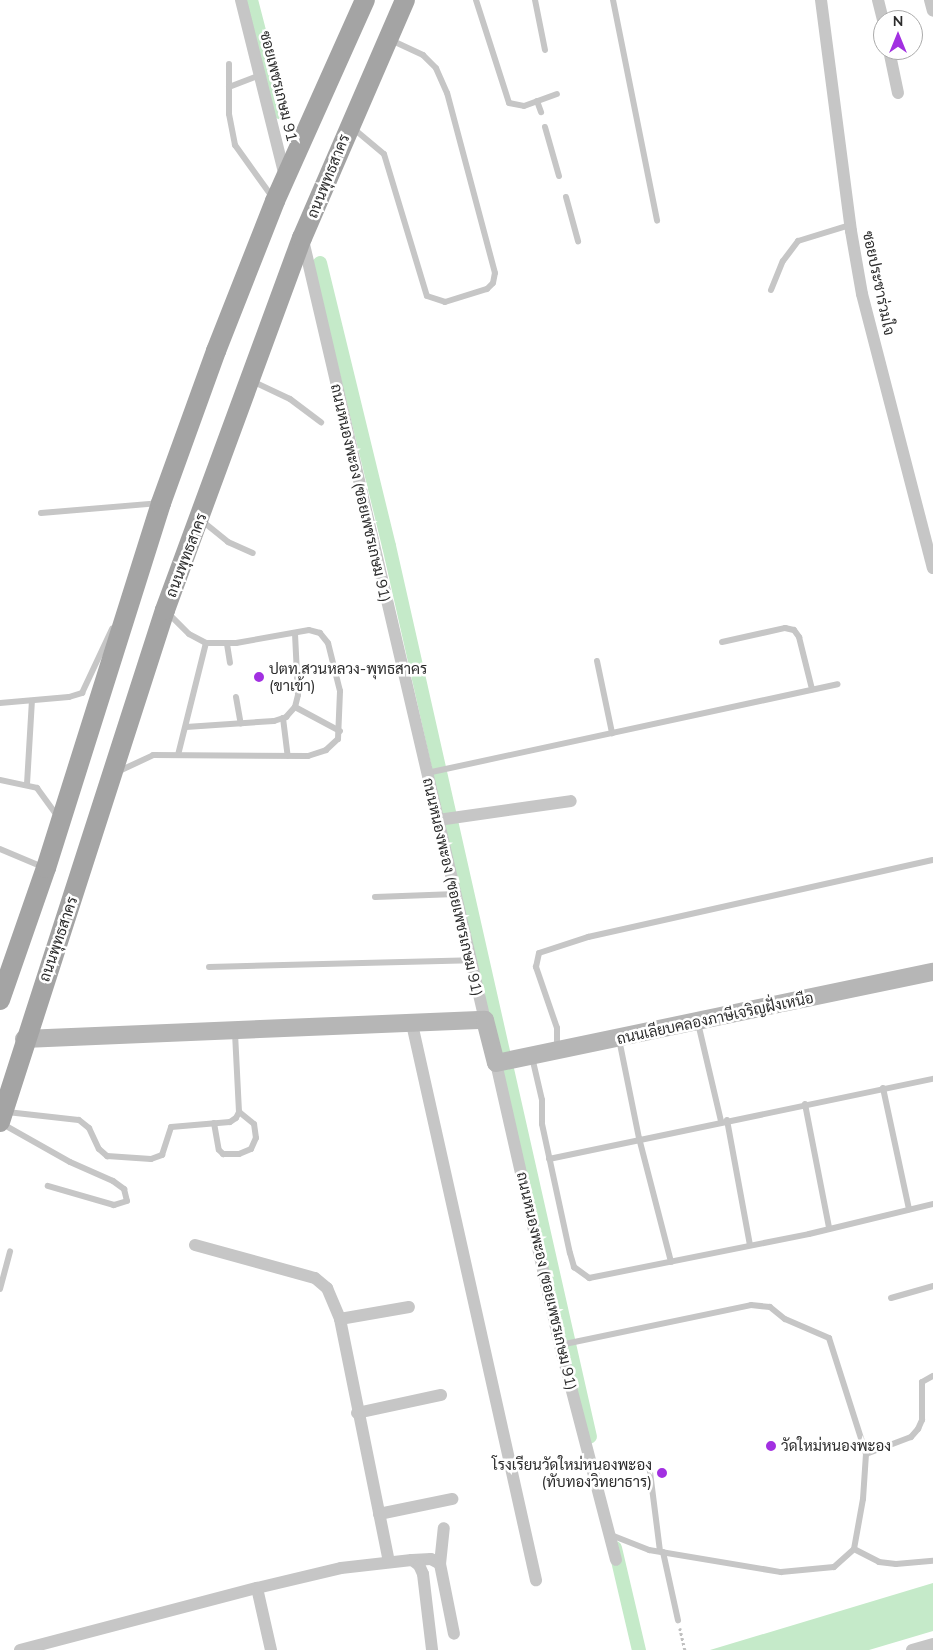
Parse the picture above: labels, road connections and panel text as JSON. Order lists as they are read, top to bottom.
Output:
{
  "streets": {
    "main road": ["ถนนพุทธสาคร", "ถนนหนองพะอง (ซอยเพชรเกษม 91)", "ถนนเลียบคลองภาษีเจริญฝั่งเหนือ"],
    "street": ["ซอยเพชรเกษม 91", "ซอยประชาร่วมใจ"]
  },
  "crossings": [
    ["ถนนพุทธสาคร", "ถนนหนองพะอง (ซอยเพชรเกษม 91)"],
    ["ถนนหนองพะอง (ซอยเพชรเกษม 91)", "ถนนเลียบคลองภาษีเจริญฝั่งเหนือ"]
  ],
  "places": ["ปตท.สวนหลวง-พุทธสาคร (ขาเข้า)", "วัดใหม่หนองพะอง", "โรงเรียนวัดใหม่หนองพะอง (ทับทองวิทยาธาร)"],
  "north": "top"
}
